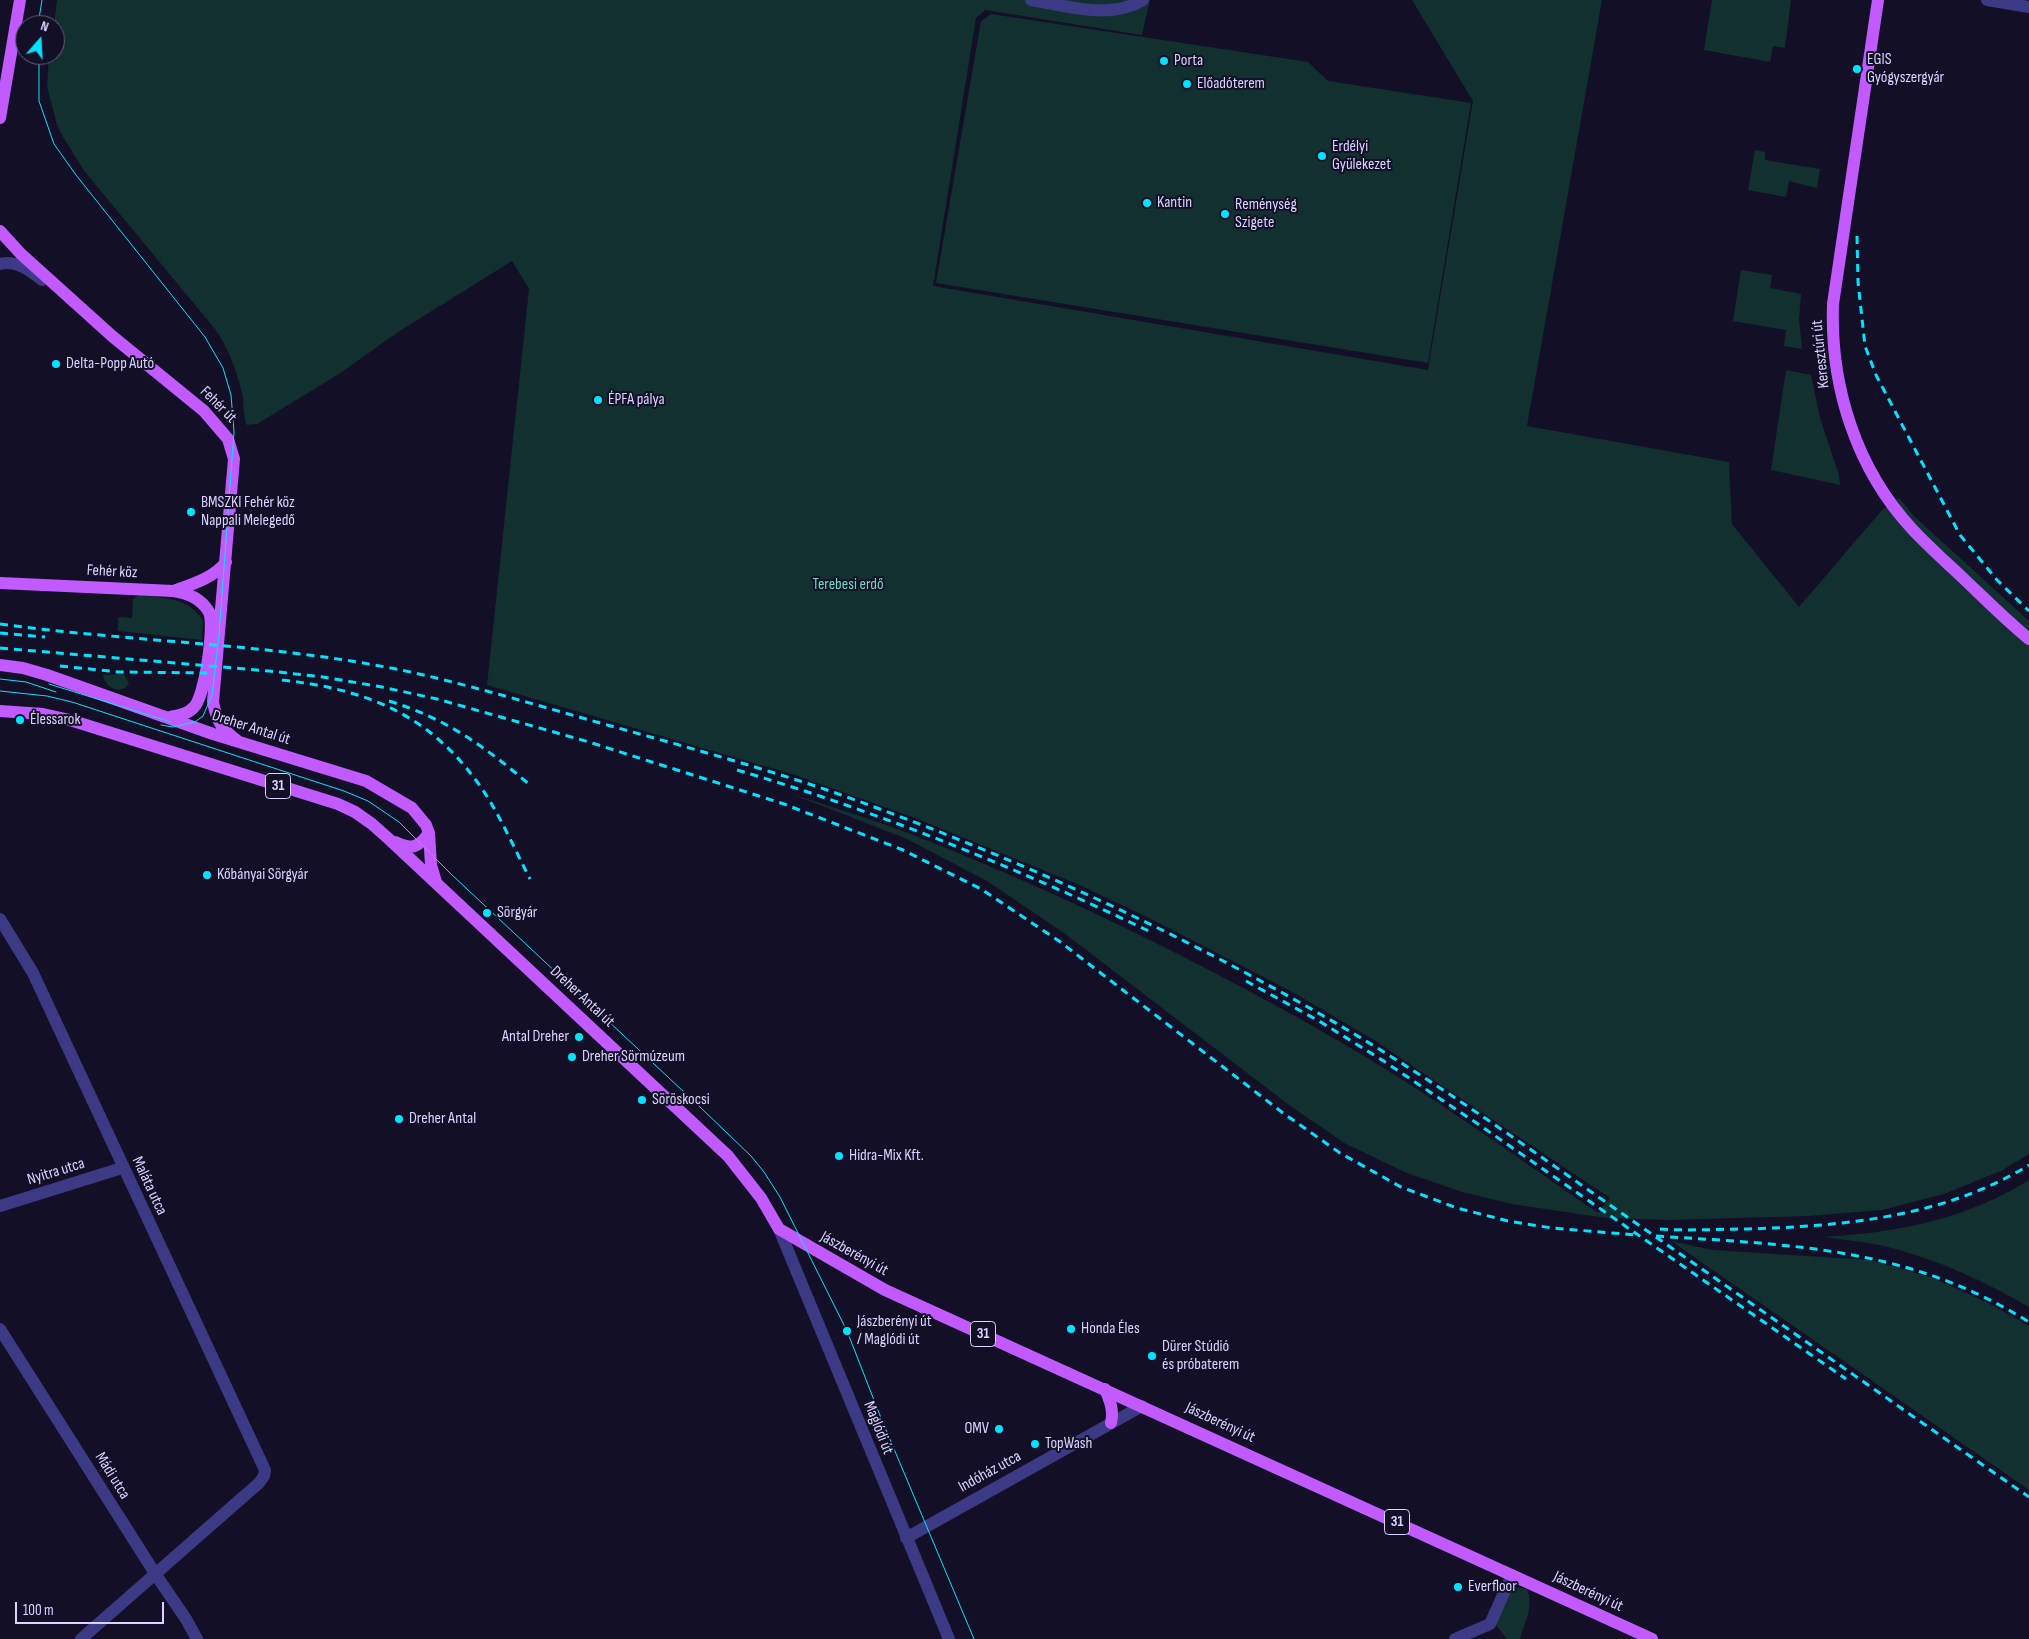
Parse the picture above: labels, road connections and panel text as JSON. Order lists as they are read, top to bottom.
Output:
{
  "streets": {
    "main road": [
      "Keresztúri út",
      "Fehér út",
      "Fehér köz",
      "Dreher Antal út",
      "31",
      "Jászberényi út"
    ],
    "street": [
      "Nyitra utca",
      "Maláta utca",
      "Maglódi út",
      "Indóház utca",
      "Mádi utca"
    ]
  },
  "crossings": [
    ["Fehér út", "Dreher Antal út"],
    ["Fehér köz", "Dreher Antal út"],
    ["Dreher Antal út", "Jászberényi út"],
    ["Dreher Antal út", "Maglódi út"],
    ["Nyitra utca", "Maláta utca"],
    ["Maláta utca", "Mádi utca"],
    ["Jászberényi út", "Maglódi út"],
    ["Jászberényi út", "Indóház utca"],
    ["Maglódi út", "Indóház utca"]
  ],
  "parks": ["Terebesi erdő"],
  "places": [
    "Porta",
    "EGIS Gyógyszergyár",
    "Előadóterem",
    "Erdélyi Gyülekezet",
    "Kantin",
    "Reménység Szigete",
    "Delta-Popp Autó",
    "ÉPFA pálya",
    "BMSZKI Fehér köz Nappali Melegedő",
    "Élessarok",
    "Kőbányai Sörgyár",
    "Sörgyár",
    "Antal Dreher",
    "Dreher Sörmúzeum",
    "Söröskocsi",
    "Dreher Antal",
    "Hidra-Mix Kft.",
    "Honda Éles",
    "Jászberényi út / Maglódi út",
    "Dürer Stúdió és próbaterem",
    "OMV",
    "TopWash",
    "Everfloor"
  ],
  "scale_bar": "100 m",
  "north": "top"
}
